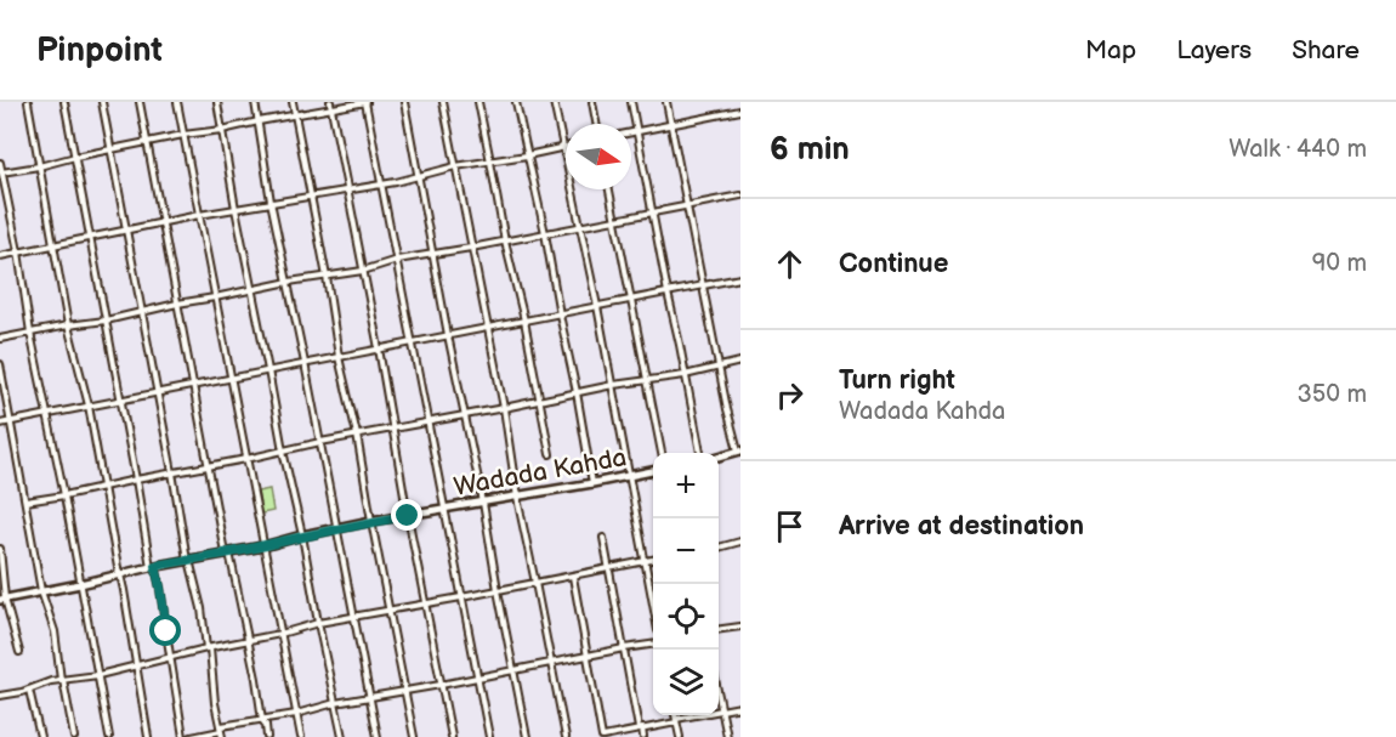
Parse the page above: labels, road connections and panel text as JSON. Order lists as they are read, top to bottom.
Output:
{
  "streets": {
    "main road": ["Wadada Kahda"]
  },
  "north": "right",
  "page": {
    "header": "Pinpoint",
    "nav": ["Map", "Layers", "Share"],
    "heading": ["6 min", "Walk · 440 m"],
    "list": [
      ["Continue", "90 m"],
      ["Turn right", "Wadada Kahda", "350 m"],
      "Arrive at destination"
    ],
    "map_buttons": ["+", "−"]
  }
}
